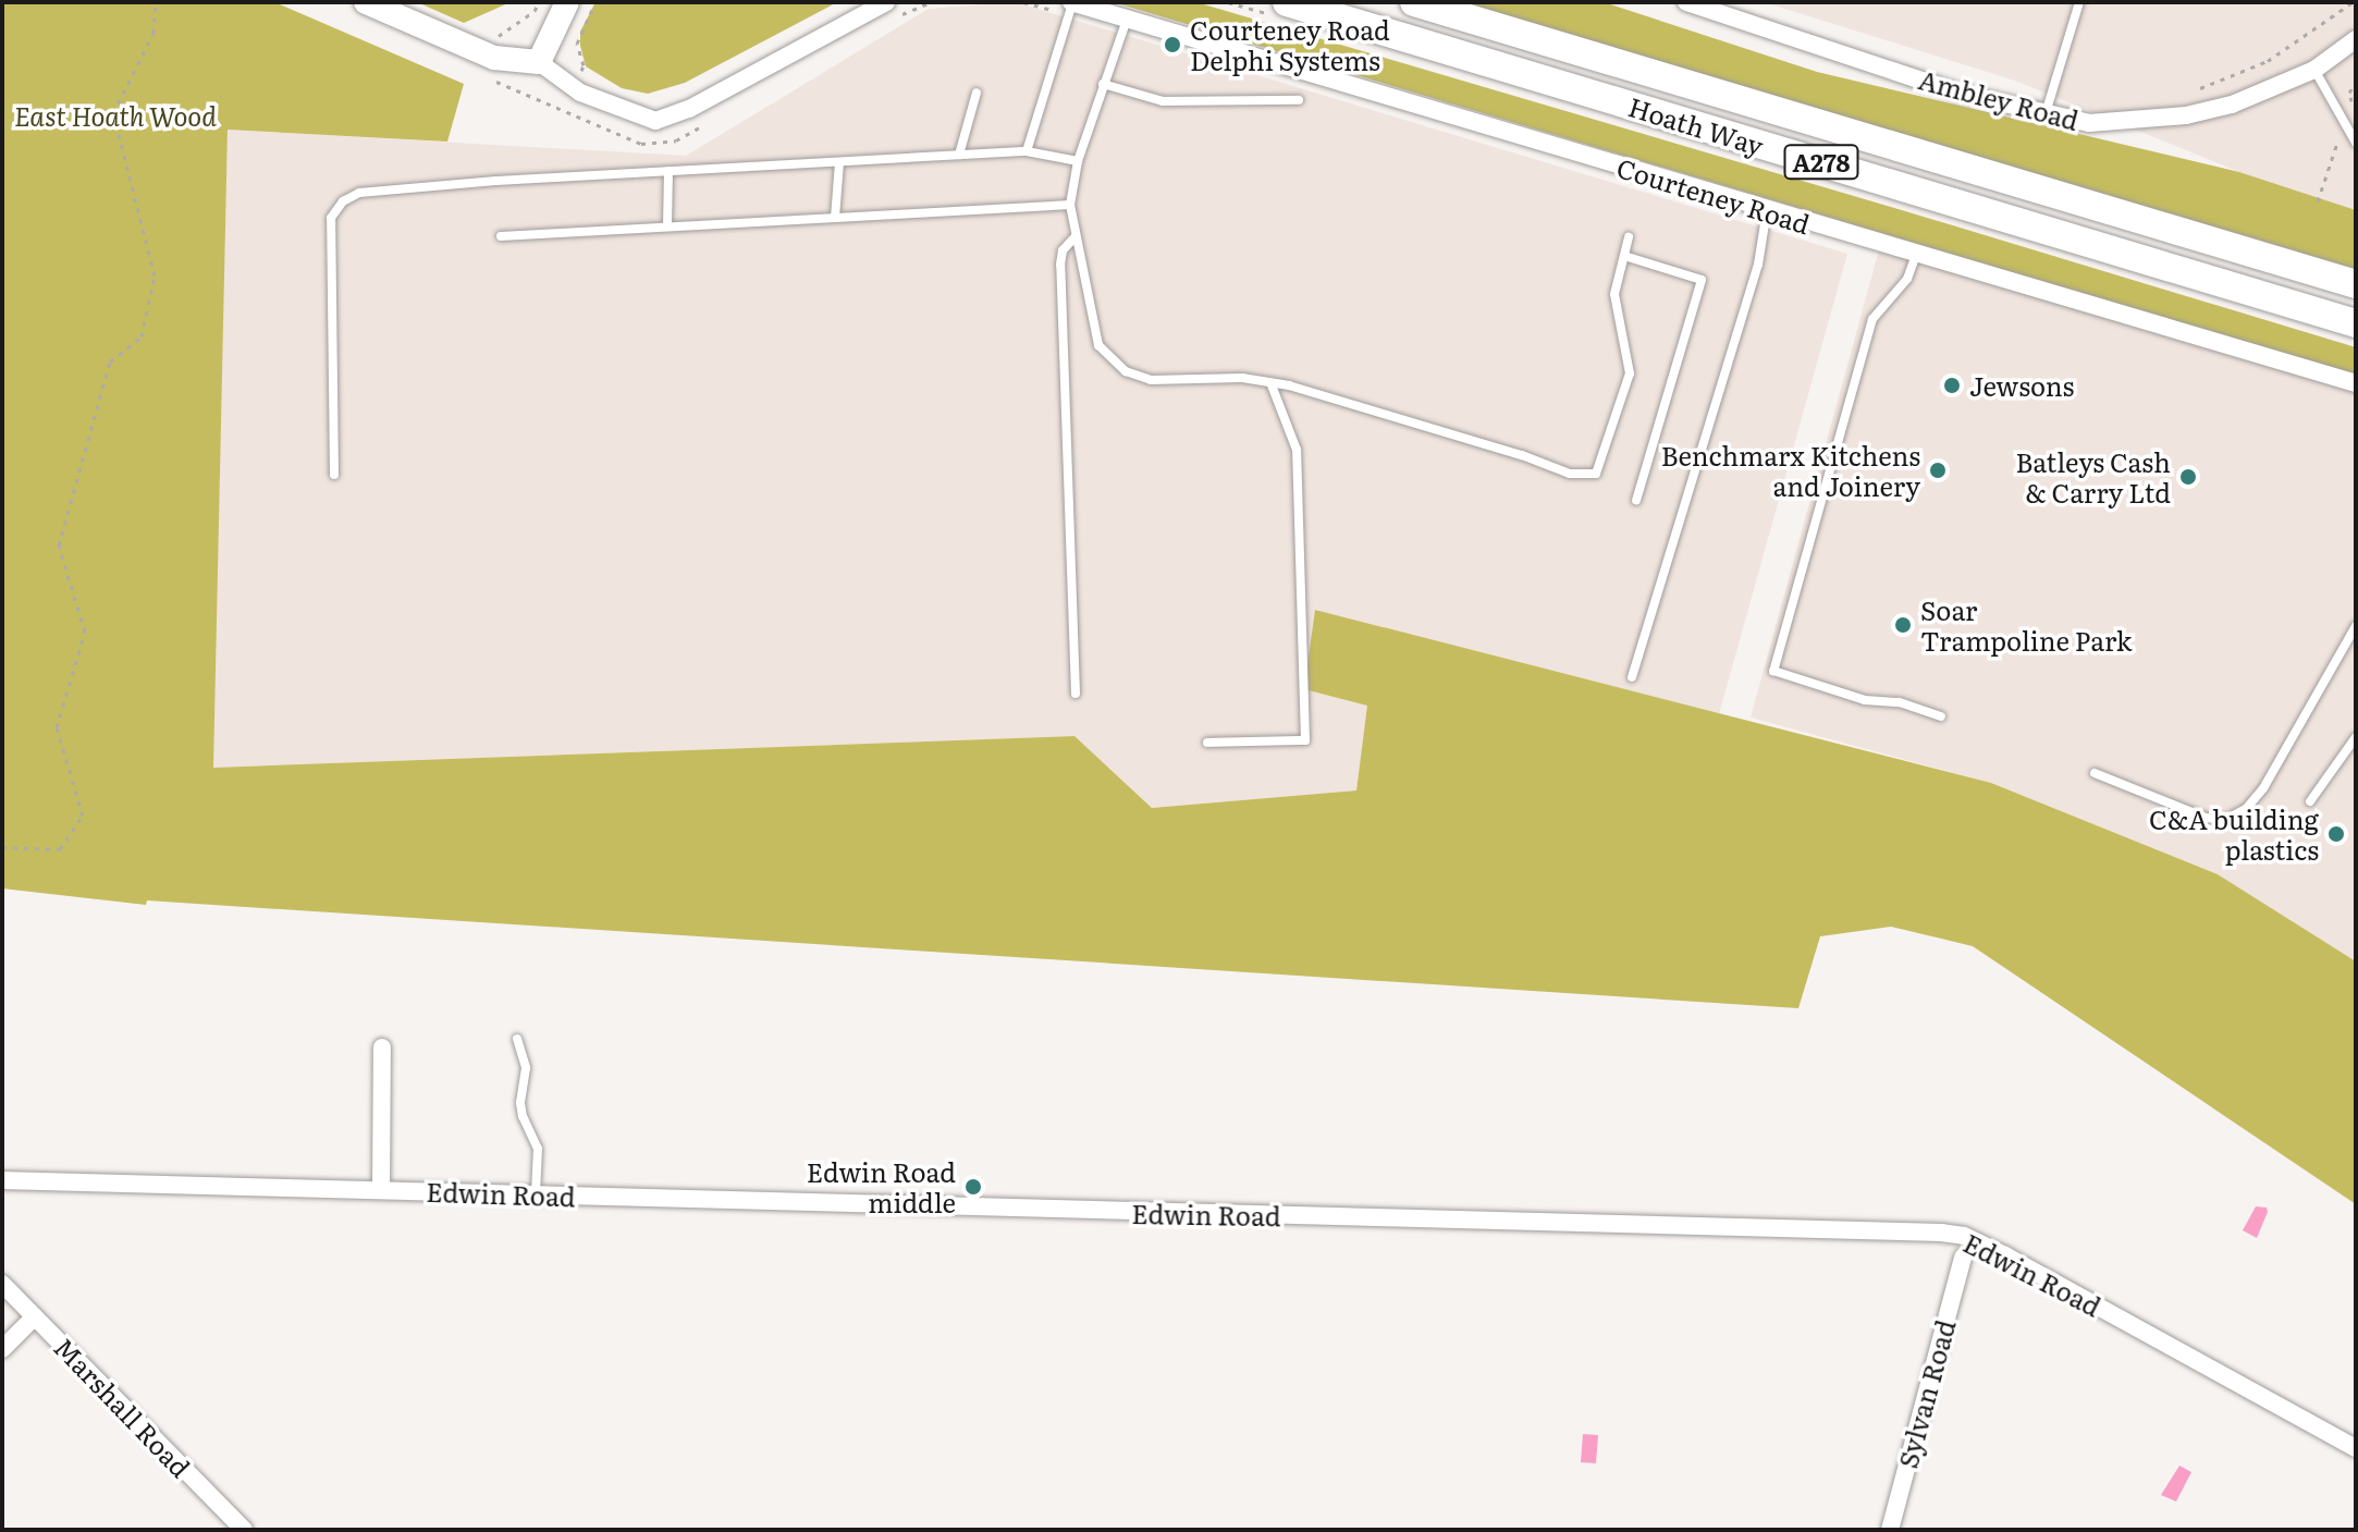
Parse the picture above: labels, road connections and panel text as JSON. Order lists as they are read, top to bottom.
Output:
{
  "streets": {
    "main road": ["Hoath Way", "A278"],
    "street": [
      "Ambley Road",
      "Courteney Road",
      "Edwin Road",
      "Sylvan Road",
      "Marshall Road"
    ]
  },
  "parks": ["East Hoath Wood"],
  "places": [
    "Courteney Road Delphi Systems",
    "Jewsons",
    "Benchmarx Kitchens and Joinery",
    "Batleys Cash & Carry Ltd",
    "Soar Trampoline Park",
    "C&A building plastics",
    "Edwin Road middle"
  ]
}
